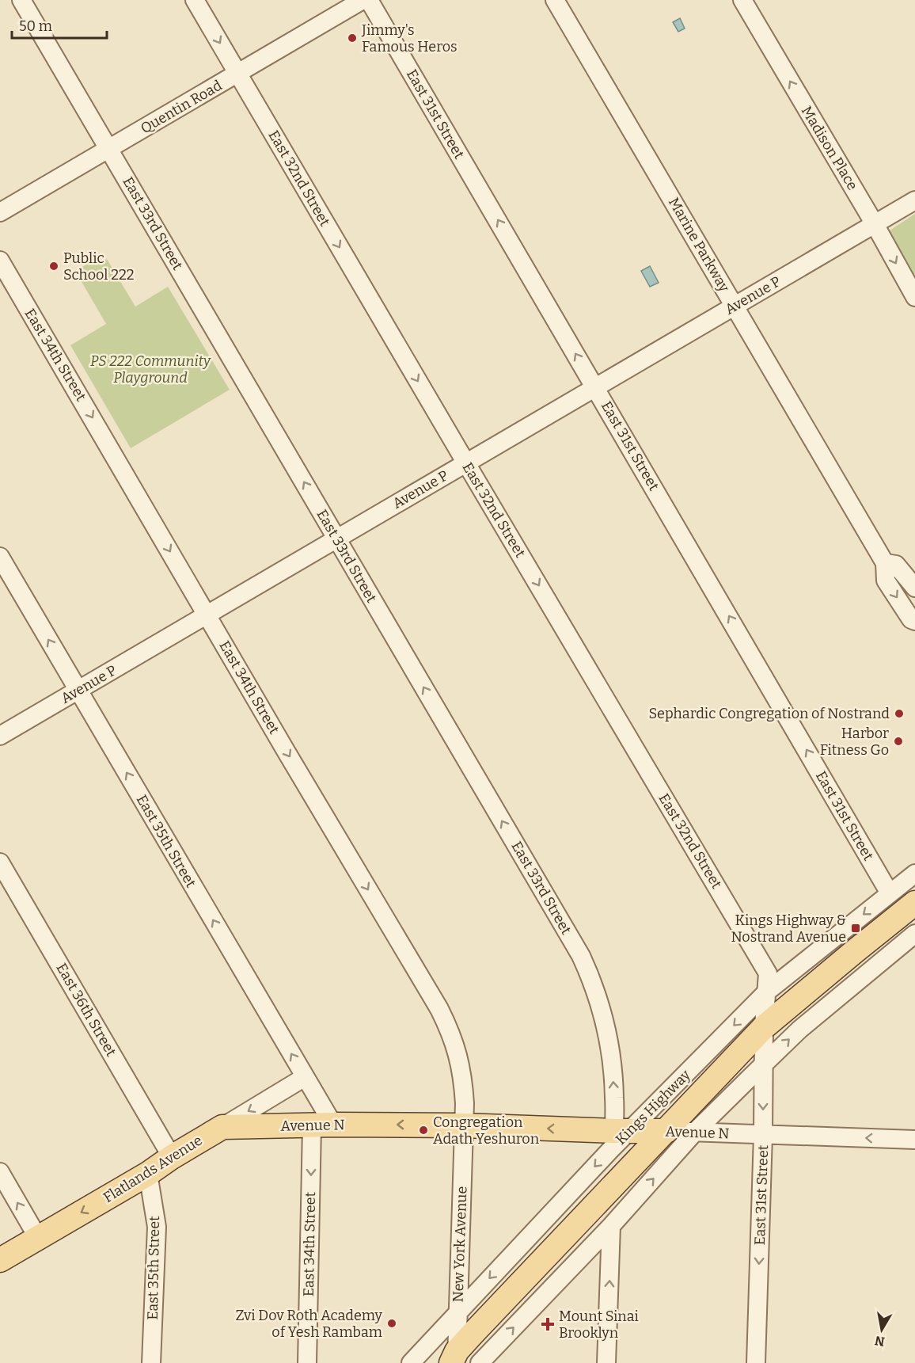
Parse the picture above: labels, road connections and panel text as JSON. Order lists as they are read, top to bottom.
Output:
{
  "streets": {
    "main road": ["Kings Highway", "Avenue N", "Flatlands Avenue"],
    "street": [
      "Quentin Road",
      "East 31st Street",
      "Madison Place",
      "East 32nd Street",
      "East 33rd Street",
      "Marine Parkway",
      "Avenue P",
      "East 34th Street",
      "East 35th Street",
      "East 36th Street",
      "New York Avenue"
    ]
  },
  "crossings": [
    ["Quentin Road", "East 32nd Street"],
    ["Quentin Road", "East 33rd Street"],
    ["East 31st Street", "East 32nd Street"],
    ["East 31st Street", "Avenue P"],
    ["East 31st Street", "Kings Highway"],
    ["East 31st Street", "Avenue N"],
    ["Madison Place", "Avenue P"],
    ["East 32nd Street", "Avenue P"],
    ["East 32nd Street", "Kings Highway"],
    ["East 33rd Street", "Avenue P"],
    ["East 33rd Street", "Kings Highway"],
    ["East 33rd Street", "Avenue N"],
    ["Marine Parkway", "Avenue P"],
    ["Avenue P", "East 34th Street"],
    ["Avenue P", "East 35th Street"],
    ["East 34th Street", "East 35th Street"],
    ["East 34th Street", "Avenue N"],
    ["East 34th Street", "New York Avenue"],
    ["East 35th Street", "Avenue N"],
    ["East 35th Street", "Flatlands Avenue"],
    ["East 36th Street", "Flatlands Avenue"],
    ["Kings Highway", "Avenue N"],
    ["Kings Highway", "New York Avenue"],
    ["Avenue N", "Flatlands Avenue"],
    ["Avenue N", "New York Avenue"]
  ],
  "one_way": [
    "East 32nd Street",
    "East 33rd Street",
    "East 34th Street",
    "East 35th Street",
    "Avenue N",
    "Flatlands Avenue"
  ],
  "parks": ["PS 222 Community Playground"],
  "places": {
    "other": [
      "Jimmy's Famous Heros",
      "Public School 222",
      "Sephardic Congregation of Nostrand",
      "Harbor Fitness Go",
      "Congregation Adath Yeshuron",
      "Zvi Dov Roth Academy of Yesh Rambam"
    ],
    "transit": ["Kings Highway & Nostrand Avenue"],
    "health": ["Mount Sinai Brooklyn"]
  },
  "scale_bar": "50 m",
  "north": "bottom"
}
